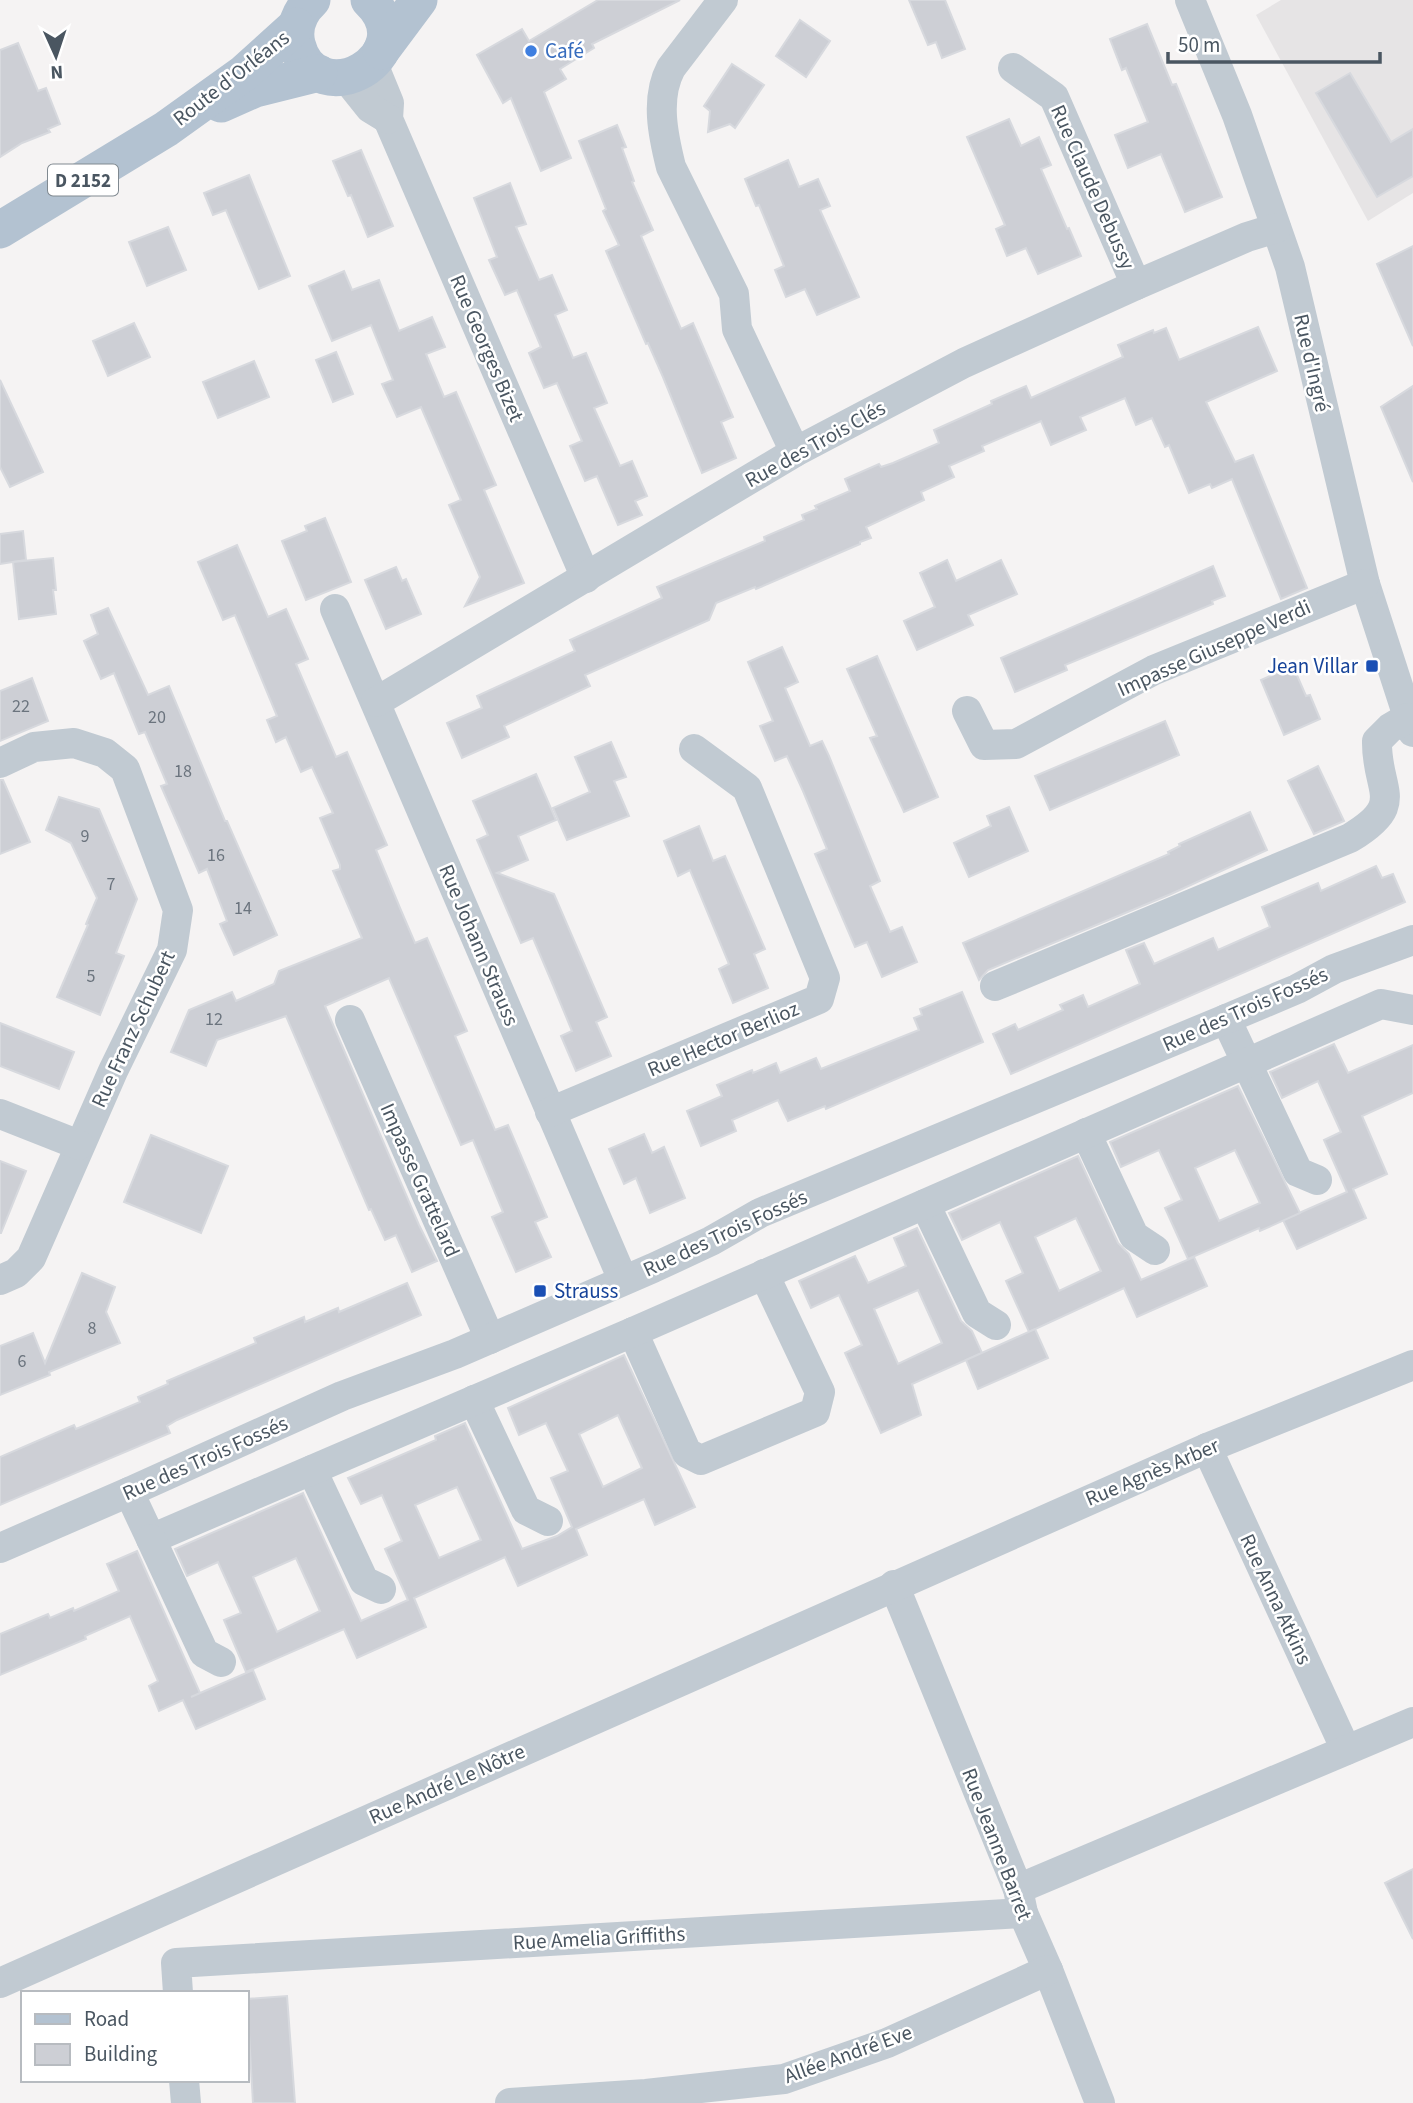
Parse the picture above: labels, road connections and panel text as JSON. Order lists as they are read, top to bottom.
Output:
{
  "streets": {
    "main road": ["Route d'Orléans", "D 2152"],
    "street": [
      "Rue Claude Debussy",
      "Rue Georges Bizet",
      "Rue d'Ingré",
      "Rue des Trois Clés",
      "Impasse Giuseppe Verdi",
      "Rue Johann Strauss",
      "Rue des Trois Fossés",
      "Rue Franz Schubert",
      "Rue Hector Berlioz",
      "Impasse Grattelard",
      "Rue Agnès Arber",
      "Rue Anna Atkins",
      "Rue André Le Nôtre",
      "Rue Jeanne Barret",
      "Rue Amelia Griffiths",
      "Allée André Eve"
    ]
  },
  "crossings": [
    ["Route d'Orléans", "Rue Georges Bizet"],
    ["Rue Claude Debussy", "Rue des Trois Clés"],
    ["Rue Georges Bizet", "Rue des Trois Clés"],
    ["Rue d'Ingré", "Rue des Trois Clés"],
    ["Rue d'Ingré", "Impasse Giuseppe Verdi"],
    ["Rue des Trois Clés", "Rue Johann Strauss"],
    ["Rue Johann Strauss", "Rue des Trois Fossés"],
    ["Rue Johann Strauss", "Rue Hector Berlioz"],
    ["Rue des Trois Fossés", "Impasse Grattelard"],
    ["Rue Agnès Arber", "Rue Anna Atkins"],
    ["Rue Agnès Arber", "Rue André Le Nôtre"],
    ["Rue Agnès Arber", "Rue Jeanne Barret"],
    ["Rue André Le Nôtre", "Rue Jeanne Barret"],
    ["Rue Jeanne Barret", "Rue Amelia Griffiths"],
    ["Rue Jeanne Barret", "Allée André Eve"]
  ],
  "places": {
    "other": ["Café"],
    "transit": ["Jean Villar", "Strauss"]
  },
  "house_numbers": [
    "22",
    "20",
    "18",
    "9",
    "16",
    "7",
    "14",
    "5",
    "12",
    "8",
    "6"
  ],
  "legend": ["Road", "Building"],
  "scale_bar": "50 m",
  "north": "bottom"
}
